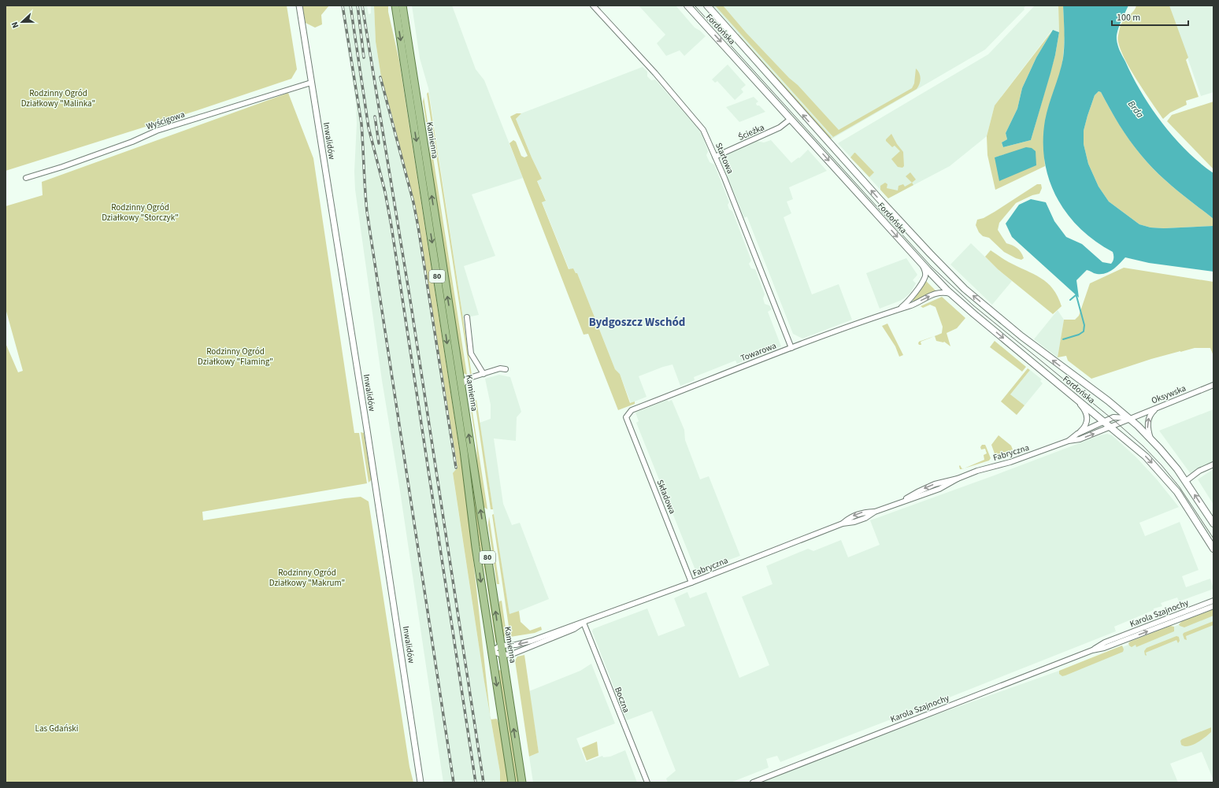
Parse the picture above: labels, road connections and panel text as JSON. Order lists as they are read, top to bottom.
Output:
{
  "streets": {
    "main road": ["Fordońska", "Kamienna", "80"],
    "street": [
      "Wyścigowa",
      "Ścieżka",
      "Inwalidów",
      "Startowa",
      "Towarowa",
      "Oksywska",
      "Fabryczna",
      "Składowa",
      "Karola Szajnochy",
      "Boczna"
    ]
  },
  "crossings": [
    ["Fordońska", "Ścieżka"],
    ["Fordońska", "Towarowa"],
    ["Fordońska", "Oksywska"],
    ["Fordońska", "Fabryczna"],
    ["Wyścigowa", "Inwalidów"],
    ["Ścieżka", "Startowa"],
    ["Kamienna", "Fabryczna"],
    ["Startowa", "Towarowa"],
    ["Towarowa", "Składowa"],
    ["Oksywska", "Fabryczna"],
    ["Fabryczna", "Składowa"],
    ["Fabryczna", "Boczna"]
  ],
  "districts": ["Bydgoszcz Wschód"],
  "water": ["Brda"],
  "parks": [
    "Rodzinny Ogród Działkowy \"Malinka\"",
    "Rodzinny Ogród Działkowy \"Storczyk\"",
    "Rodzinny Ogród Działkowy \"Flaming\"",
    "Rodzinny Ogród Działkowy \"Makrum\"",
    "Las Gdański"
  ],
  "scale_bar": "100 m",
  "north": "left"
}
